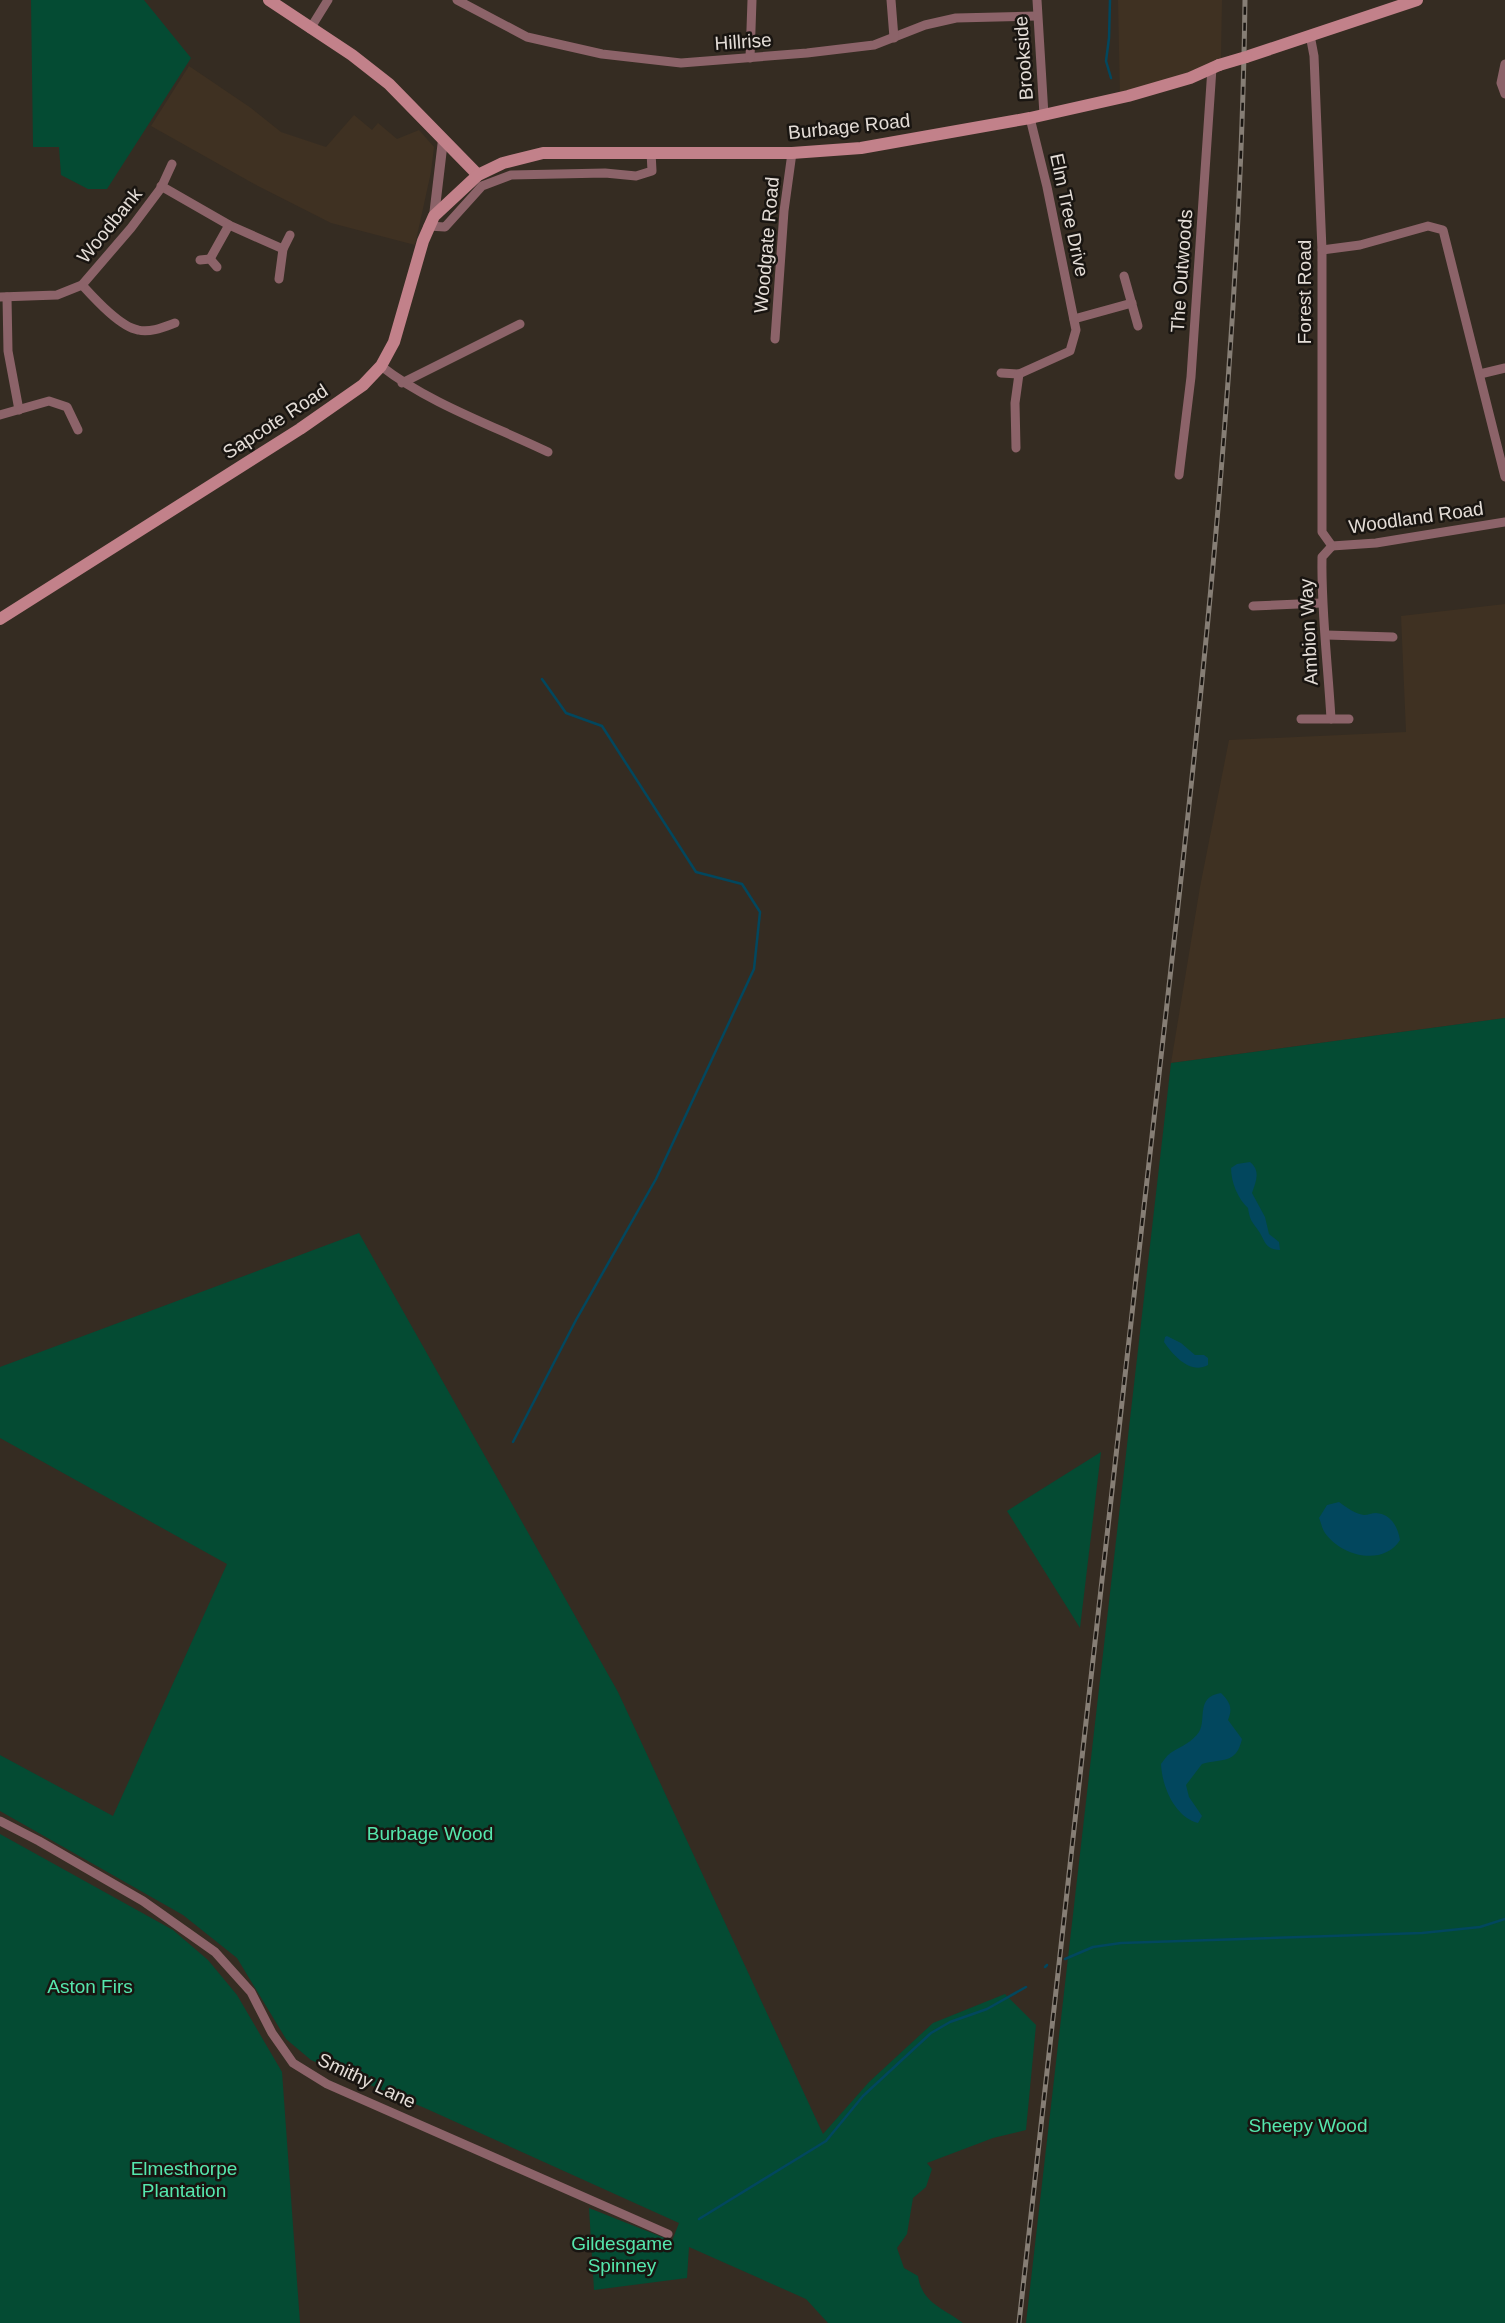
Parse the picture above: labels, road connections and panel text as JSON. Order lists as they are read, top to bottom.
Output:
{
  "streets": {
    "main road": ["Burbage Road", "Sapcote Road"],
    "street": [
      "Hillrise",
      "Brookside",
      "Elm Tree Drive",
      "Woodbank",
      "Woodgate Road",
      "The Outwoods",
      "Forest Road",
      "Woodland Road",
      "Ambion Way",
      "Smithy Lane"
    ]
  },
  "crossings": [
    ["Hillrise", "Brookside"],
    ["Brookside", "Burbage Road"],
    ["Burbage Road", "Elm Tree Drive"],
    ["Burbage Road", "Woodgate Road"],
    ["Burbage Road", "The Outwoods"],
    ["Burbage Road", "Forest Road"],
    ["Forest Road", "Woodland Road"],
    ["Forest Road", "Ambion Way"],
    ["Woodland Road", "Ambion Way"]
  ],
  "parks": [
    "Burbage Wood",
    "Aston Firs",
    "Sheepy Wood",
    "Elmesthorpe Plantation",
    "Gildesgame Spinney"
  ]
}
